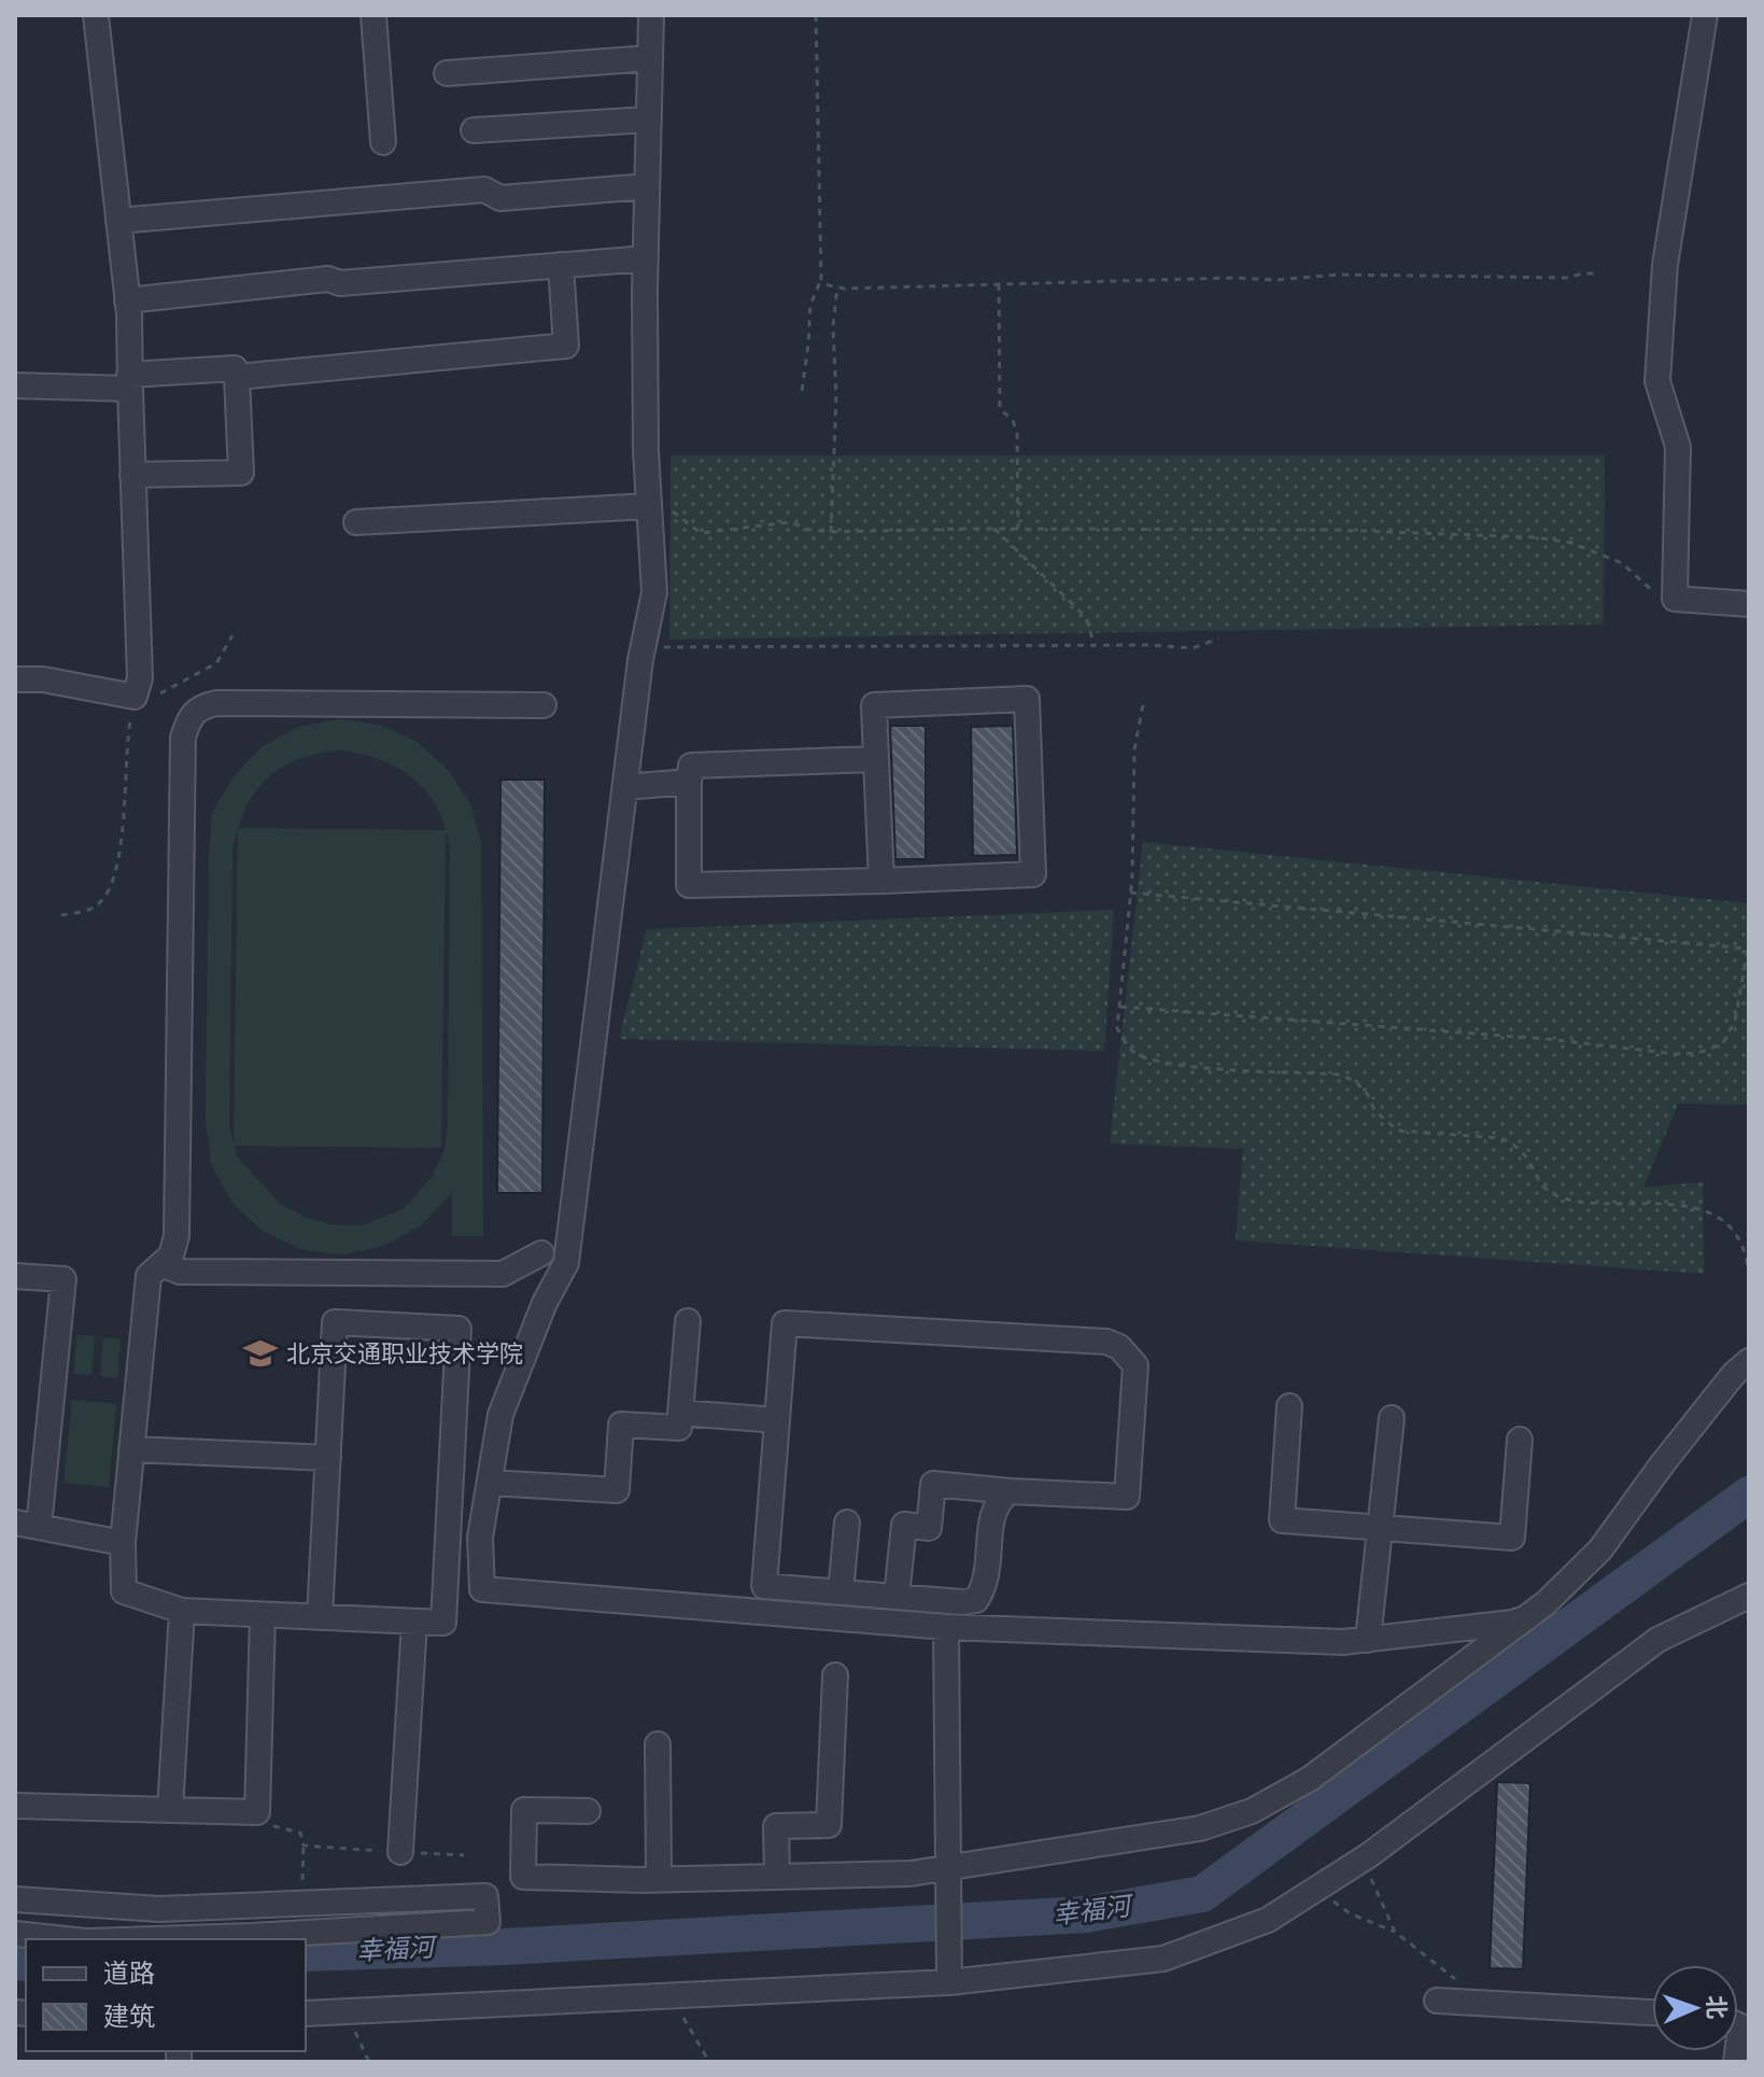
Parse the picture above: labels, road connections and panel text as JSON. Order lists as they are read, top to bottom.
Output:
{
  "water": ["幸福河"],
  "places": {
    "school or university": ["北京交通职业技术学院"]
  },
  "legend": ["道路", "建筑"],
  "north": "right"
}
